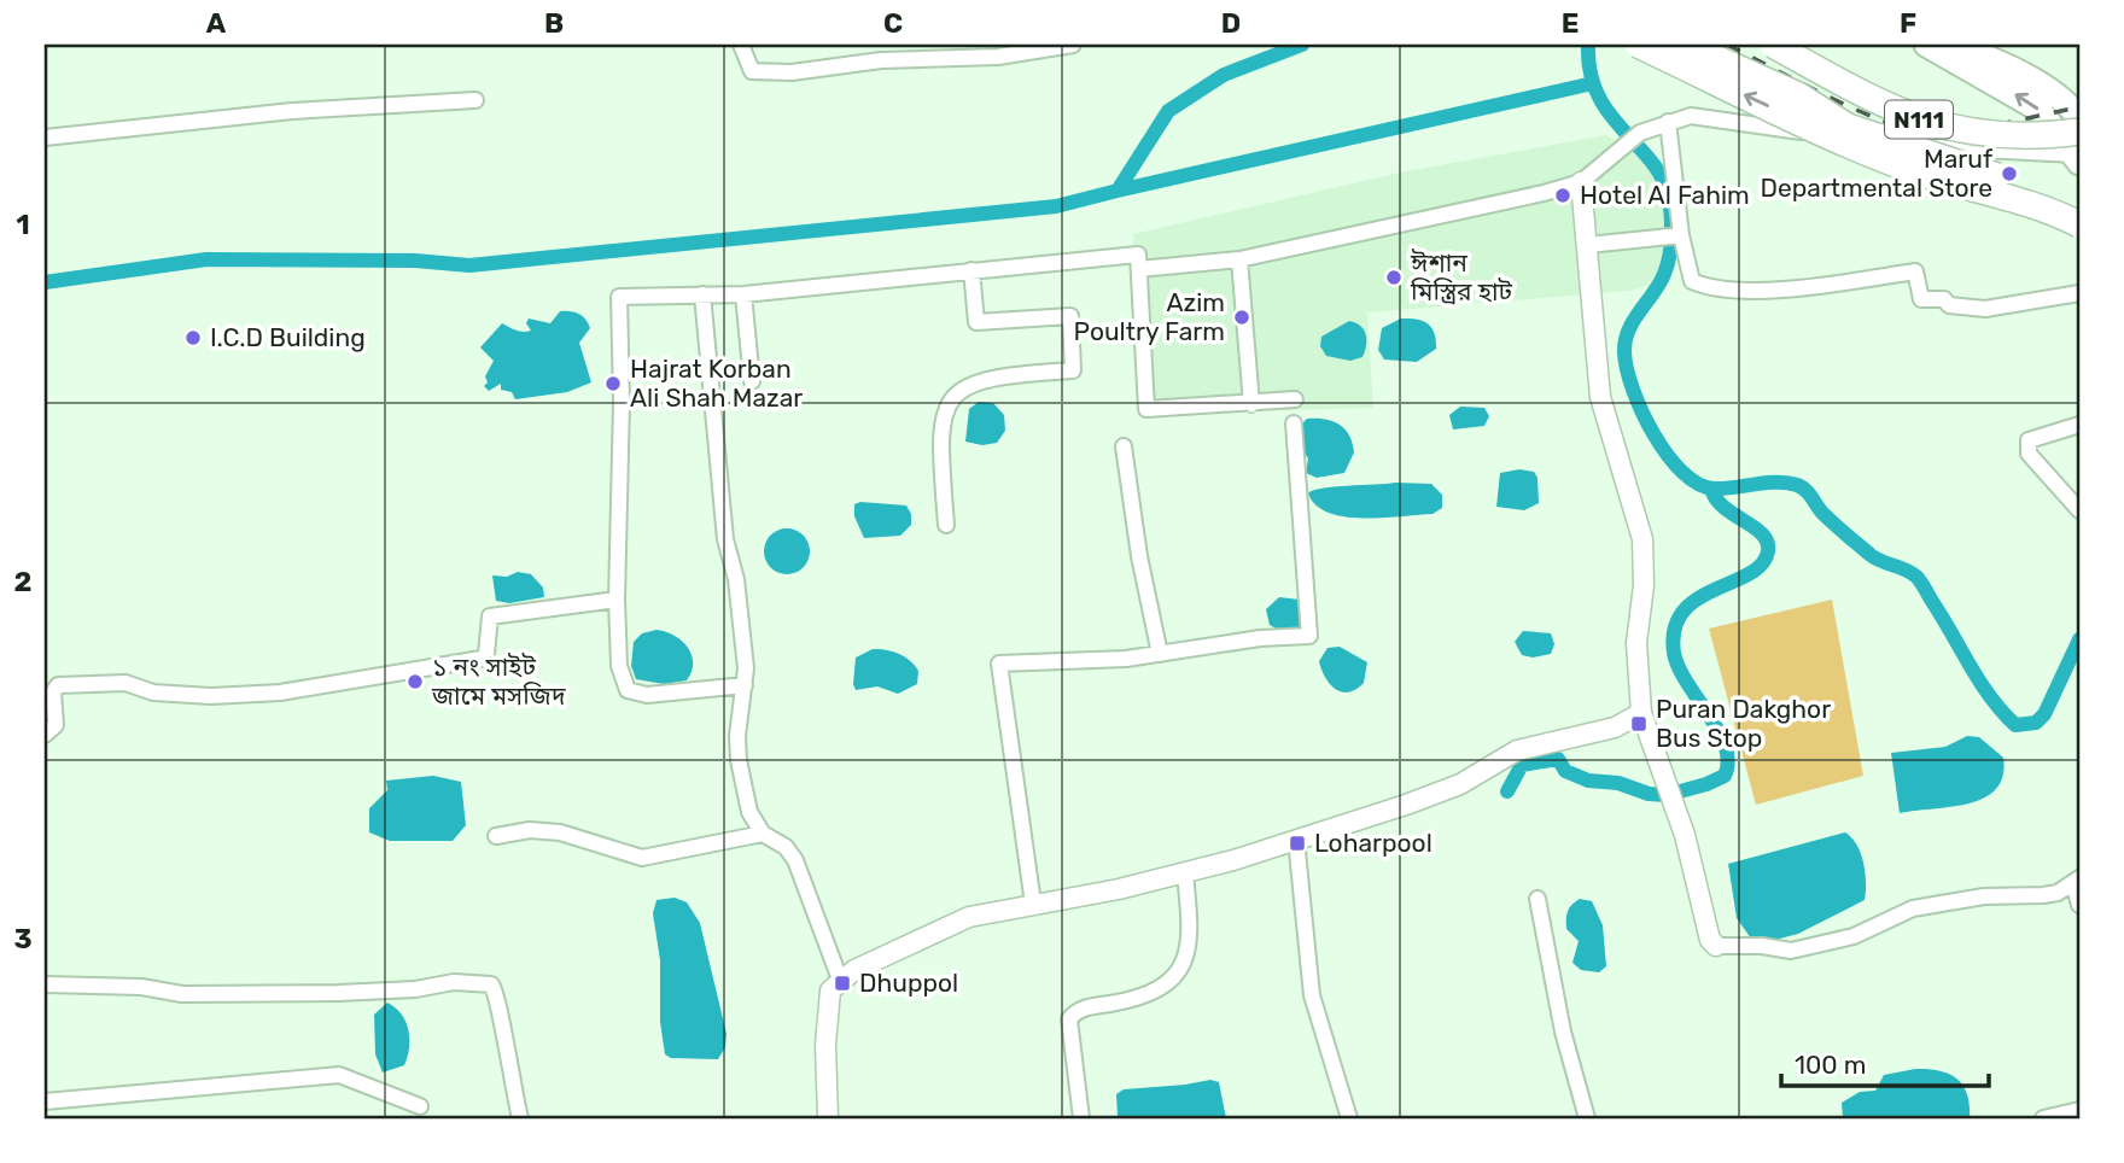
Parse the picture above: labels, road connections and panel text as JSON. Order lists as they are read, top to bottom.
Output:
{
  "streets": {
    "highway": ["N111"]
  },
  "places": {
    "other": [
      "Maruf Departmental Store",
      "Hotel Al Fahim",
      "ঈশান মিস্ত্রির হাট",
      "Azim Poultry Farm",
      "I.C.D Building",
      "Hajrat Korban Ali Shah Mazar",
      "১ নং সাইট জামে মসজিদ"
    ],
    "transit": ["Puran Dakghor Bus Stop", "Loharpool", "Dhuppol"]
  },
  "scale_bar": "100 m",
  "grid": {
    "columns": [
      "A",
      "B",
      "C",
      "D",
      "E",
      "F"
    ],
    "rows": ["1", "2", "3"]
  }
}
